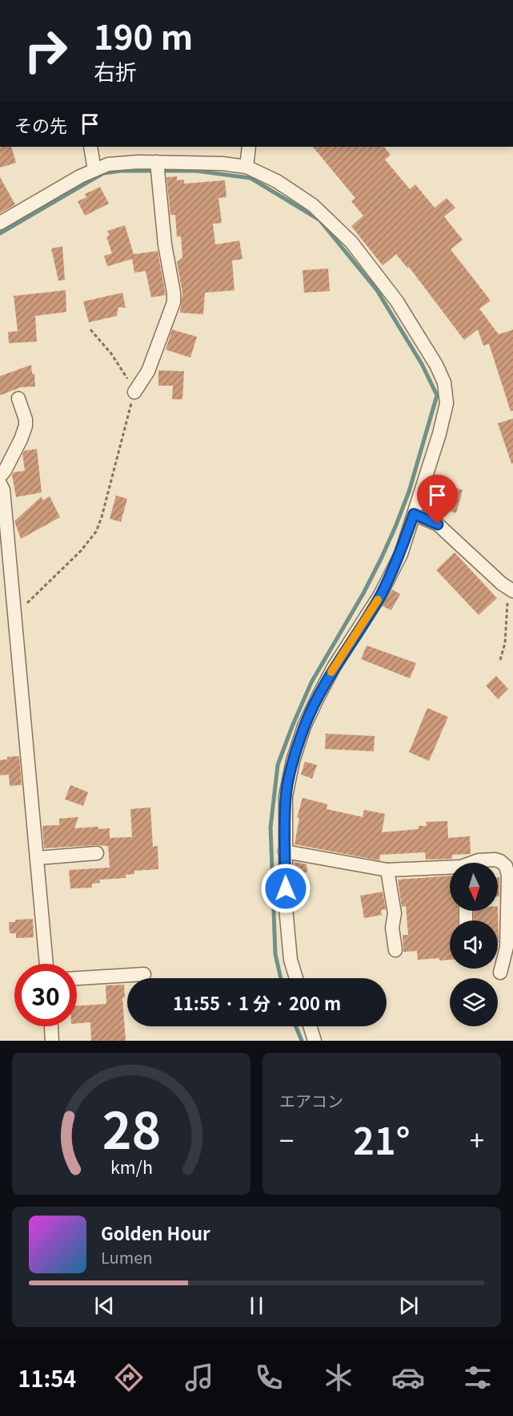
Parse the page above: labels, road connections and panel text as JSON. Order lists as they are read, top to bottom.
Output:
{
  "north": "bottom",
  "page": {
    "turn": ["190 m", "右折"],
    "then": "その先",
    "limit": "30",
    "trip": "11:55 · 1 分 · 200 m",
    "tile": "エアコン",
    "heat": ["−", "21°", "+"],
    "song": ["Golden Hour", "Lumen"],
    "tabs": "11:54",
    "gauge": ["28", "km/h"]
  }
}
